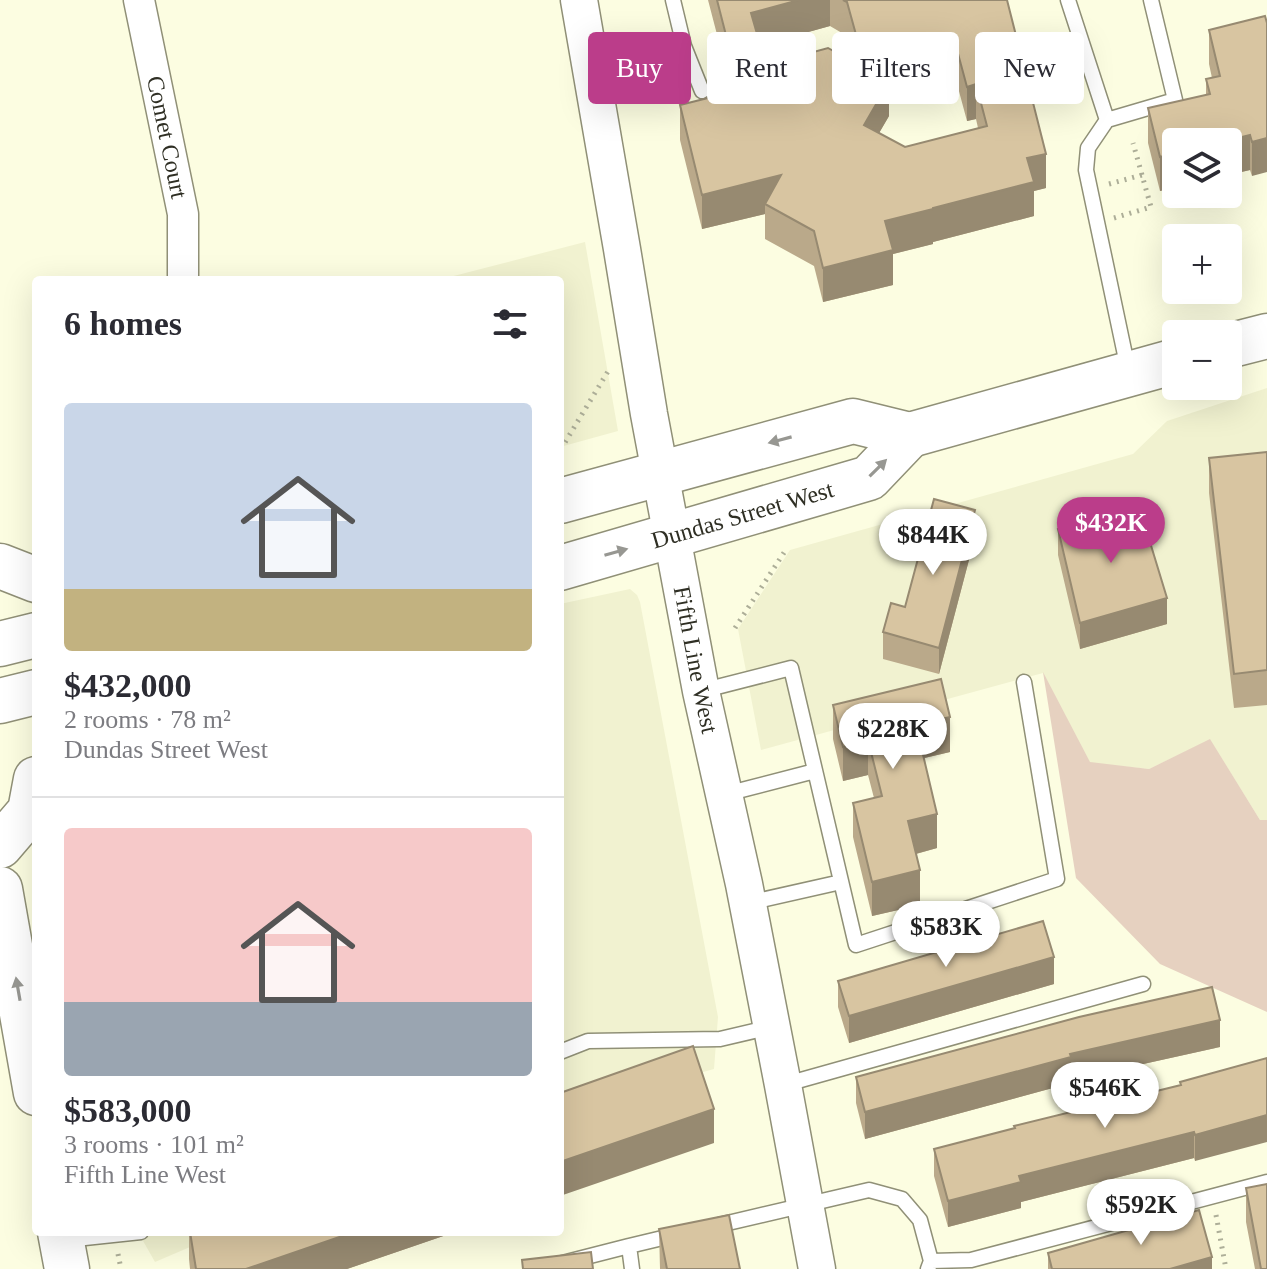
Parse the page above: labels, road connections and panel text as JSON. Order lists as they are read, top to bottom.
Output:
{
  "streets": {
    "main road": ["Dundas Street West"],
    "street": ["Comet Court", "Fifth Line West"]
  },
  "crossings": [
    ["Dundas Street West", "Fifth Line West"]
  ],
  "page": {
    "chip": [
      "Buy",
      "Rent",
      "Filters",
      "New"
    ],
    "map_buttons": ["+", "−"],
    "heading": "6 homes",
    "list": [
      {
        "name": "$432,000",
        "note": "2 rooms · 78 m² · Dundas Street West"
      },
      {
        "name": "$583,000",
        "note": "3 rooms · 101 m² · Fifth Line West"
      }
    ],
    "price": [
      "$432K",
      "$844K",
      "$228K",
      "$583K",
      "$546K",
      "$592K"
    ]
  }
}
